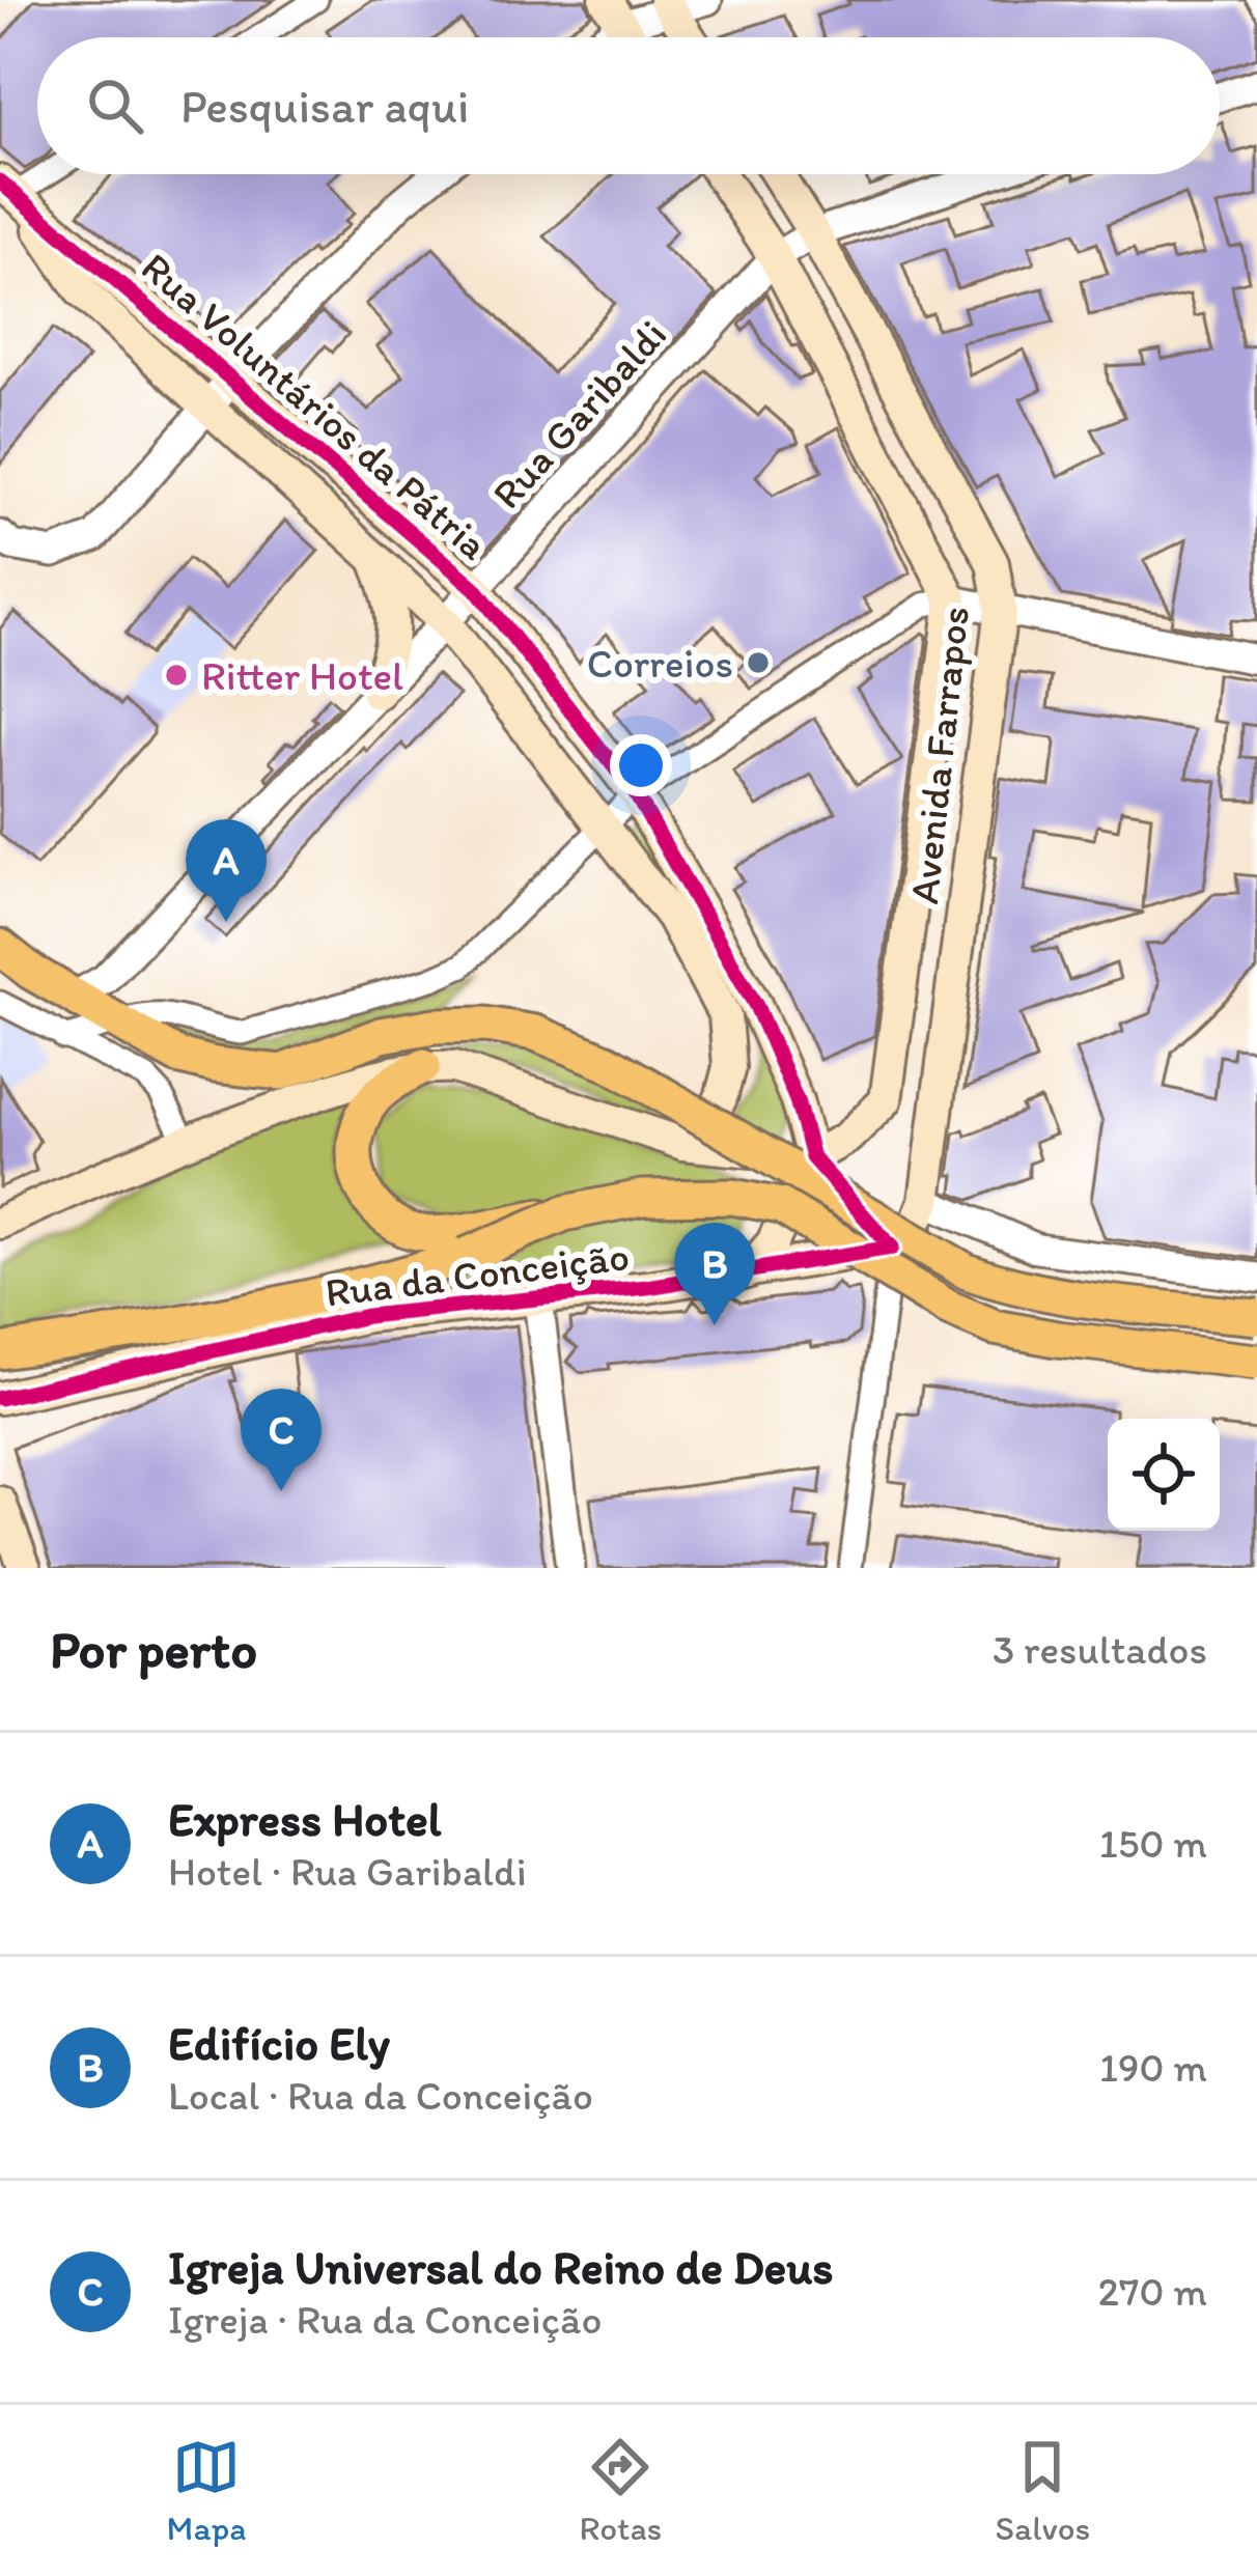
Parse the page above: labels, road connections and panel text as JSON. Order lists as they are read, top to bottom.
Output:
{
  "streets": {
    "main road": ["Rua Voluntários da Pátria", "Avenida Farrapos", "Rua da Conceição"],
    "street": ["Rua Garibaldi"]
  },
  "crossings": [
    ["Rua Voluntários da Pátria", "Rua Garibaldi"],
    ["Rua Voluntários da Pátria", "Avenida Farrapos"],
    ["Rua Garibaldi", "Avenida Farrapos"]
  ],
  "places": ["Correios", "Ritter Hotel"],
  "page": {
    "search": "Pesquisar aqui",
    "pins": ["A", "B", "C"],
    "heading": ["Por perto", "3 resultados"],
    "list": [
      {
        "mark": "A",
        "name": "Express Hotel",
        "note": "Hotel · Rua Garibaldi",
        "value": "150 m"
      },
      {
        "mark": "B",
        "name": "Edifício Ely",
        "note": "Local · Rua da Conceição",
        "value": "190 m"
      },
      {
        "mark": "C",
        "name": "Igreja Universal do Reino de Deus",
        "note": "Igreja · Rua da Conceição",
        "value": "270 m"
      }
    ],
    "nav": ["Mapa", "Rotas", "Salvos"]
  }
}
